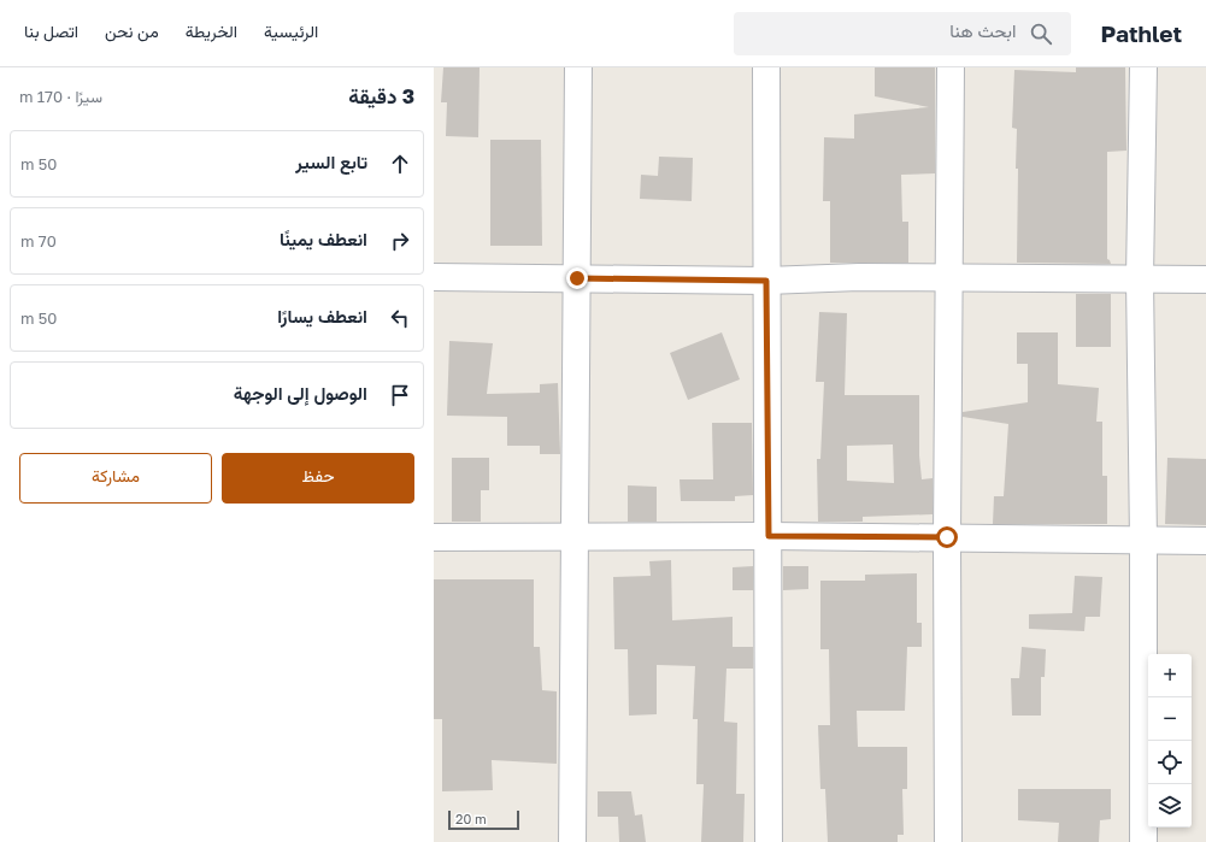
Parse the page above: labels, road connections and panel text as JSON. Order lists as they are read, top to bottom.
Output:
{
  "scale_bar": "20 m",
  "page": {
    "header": "Pathlet",
    "search": "ابحث هنا",
    "nav": [
      "الرئيسية",
      "الخريطة",
      "من نحن",
      "اتصل بنا"
    ],
    "heading": ["3 دقيقة", "سيرًا · 170 m"],
    "list": [
      ["تابع السير", "50 m"],
      ["انعطف يمينًا", "70 m"],
      ["انعطف يسارًا", "50 m"],
      "الوصول إلى الوجهة"
    ],
    "buttons": ["حفظ", "مشاركة"],
    "map_buttons": ["+", "−"],
    "scale": "20 m"
  }
}
